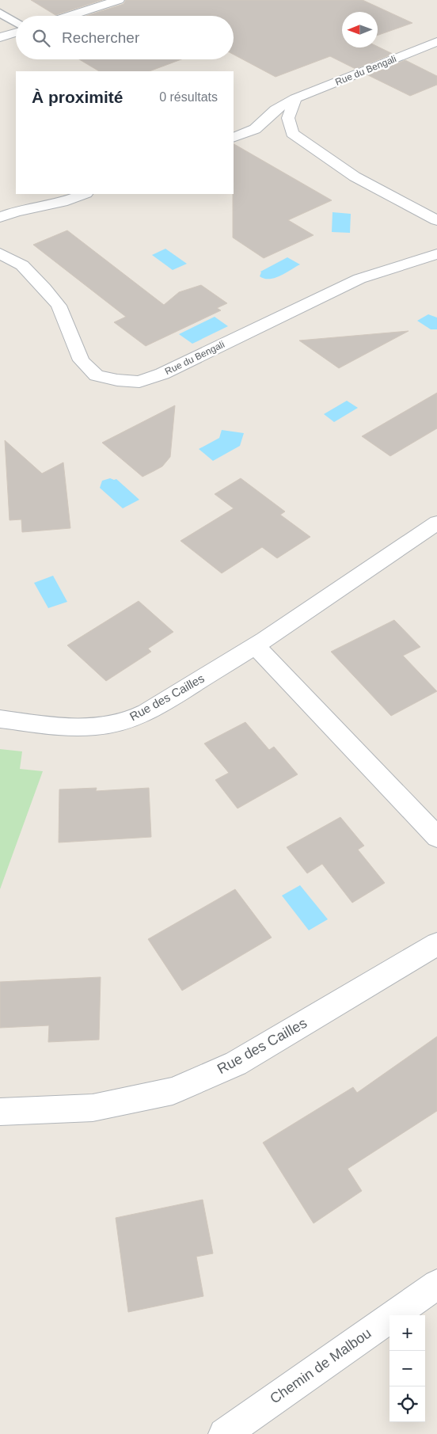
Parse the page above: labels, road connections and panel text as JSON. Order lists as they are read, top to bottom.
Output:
{
  "streets": {
    "street": ["Rue du Bengali", "Rue des Cailles", "Chemin de Malbou"]
  },
  "north": "left",
  "page": {
    "search": "Rechercher",
    "heading": ["À proximité", "0 résultats"],
    "map_buttons": ["+", "−"]
  }
}
